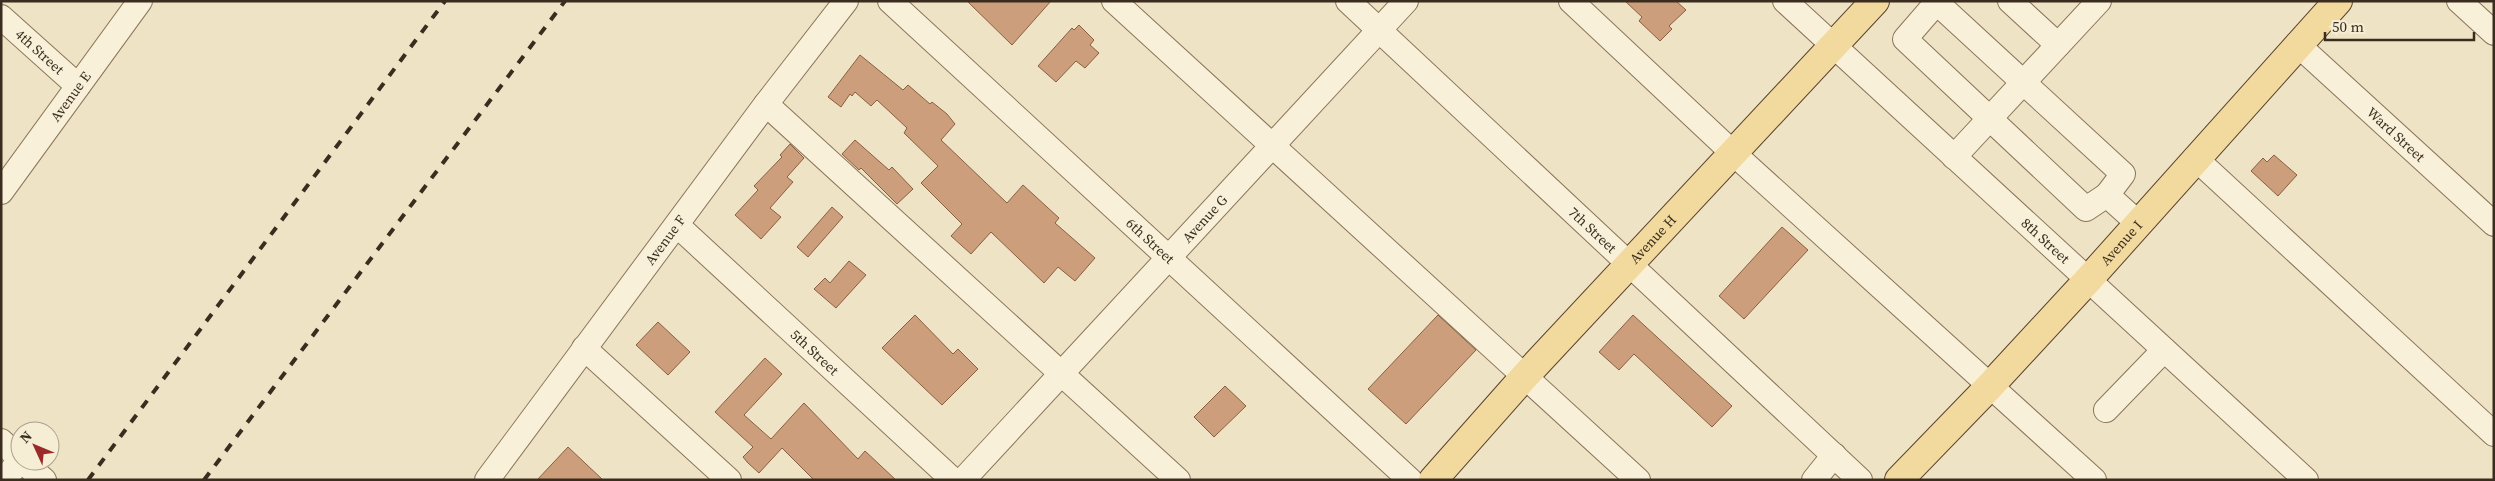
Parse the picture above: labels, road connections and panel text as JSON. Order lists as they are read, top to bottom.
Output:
{
  "streets": {
    "main road": ["Avenue H", "Avenue I"],
    "street": [
      "4th Street",
      "Avenue E",
      "Ward Street",
      "Avenue G",
      "7th Street",
      "Avenue F",
      "6th Street",
      "8th Street",
      "5th Street"
    ]
  },
  "crossings": [
    ["4th Street", "Avenue E"],
    ["Ward Street", "Avenue I"],
    ["Avenue G", "7th Street"],
    ["Avenue G", "6th Street"],
    ["7th Street", "Avenue H"],
    ["Avenue F", "5th Street"],
    ["Avenue H", "8th Street"],
    ["8th Street", "Avenue I"]
  ],
  "scale_bar": "50 m",
  "north": "top left"
}
